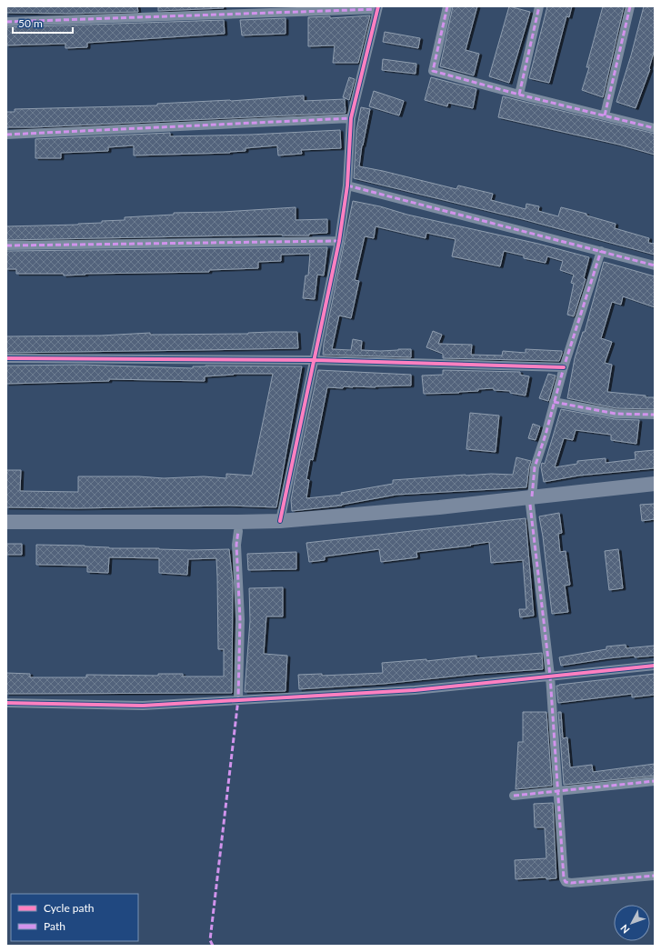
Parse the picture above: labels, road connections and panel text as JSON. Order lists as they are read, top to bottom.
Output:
{
  "legend": ["Cycle path", "Path"],
  "scale_bar": "50 m",
  "north": "bottom left"
}
